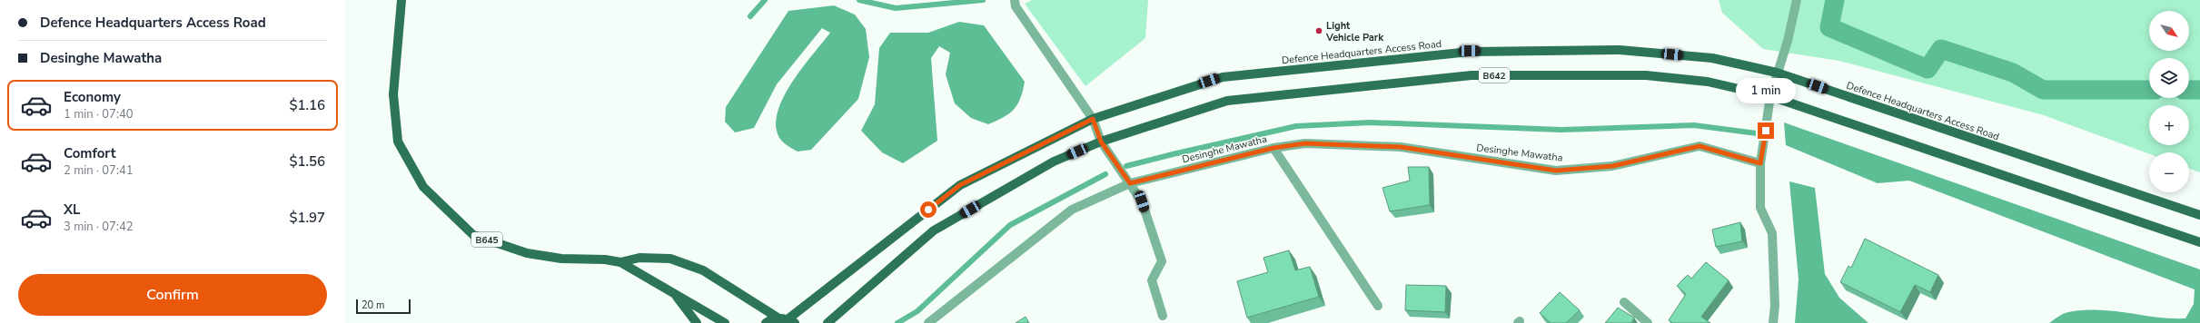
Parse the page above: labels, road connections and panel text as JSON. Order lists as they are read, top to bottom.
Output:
{
  "streets": {
    "main road": ["Defence Headquarters Access Road", "B642", "B645"],
    "street": ["Desinghe Mawatha"]
  },
  "places": ["Light Vehicle Park"],
  "scale_bar": "20 m",
  "north": "bottom right",
  "page": {
    "banner": ["Defence Headquarters Access Road", "Desinghe Mawatha"],
    "map_buttons": ["+", "−"],
    "bubble": "1 min",
    "list": [
      {
        "name": "Economy",
        "note": "1 min · 07:40",
        "value": "$1.16"
      },
      {
        "name": "Comfort",
        "note": "2 min · 07:41",
        "value": "$1.56"
      },
      {
        "name": "XL",
        "note": "3 min · 07:42",
        "value": "$1.97"
      }
    ],
    "buttons": "Confirm",
    "scale": "20 m"
  }
}
